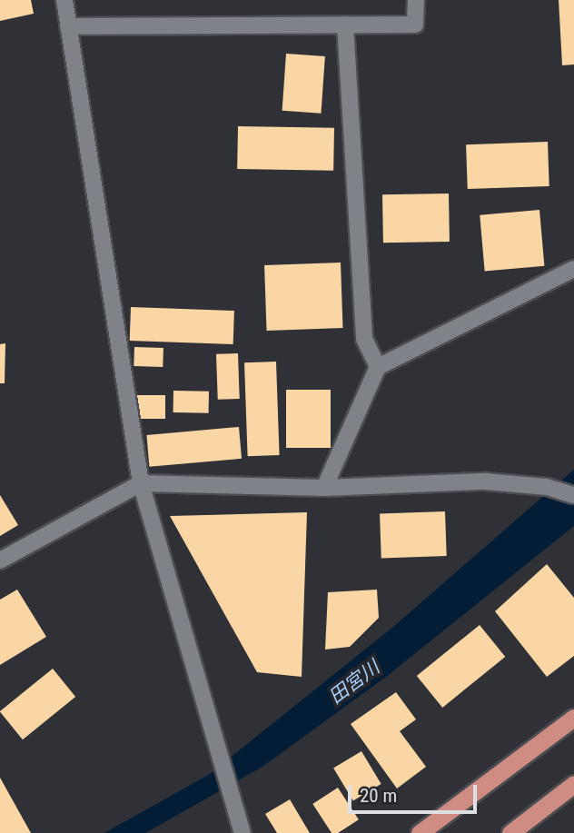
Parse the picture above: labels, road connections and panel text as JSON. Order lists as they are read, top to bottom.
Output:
{
  "water": ["田宮川"],
  "scale_bar": "20 m"
}
